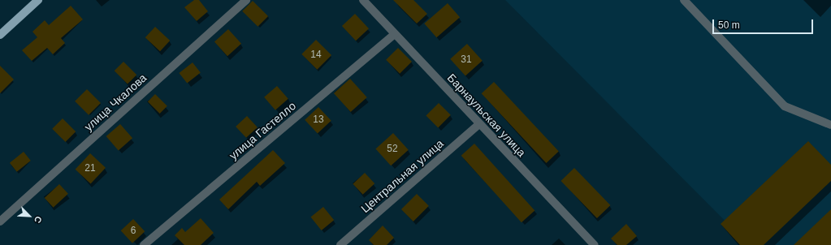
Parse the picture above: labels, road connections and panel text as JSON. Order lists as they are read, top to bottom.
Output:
{
  "streets": {
    "street": [
      "улица Чкалова",
      "Барнаульская улица",
      "улица Гастелло",
      "Центральная улица"
    ]
  },
  "crossings": [
    ["Барнаульская улица", "улица Гастелло"],
    ["Барнаульская улица", "Центральная улица"]
  ],
  "house_numbers": [
    "14",
    "31",
    "13",
    "52",
    "21",
    "6"
  ],
  "scale_bar": "50 m",
  "north": "bottom right"
}
